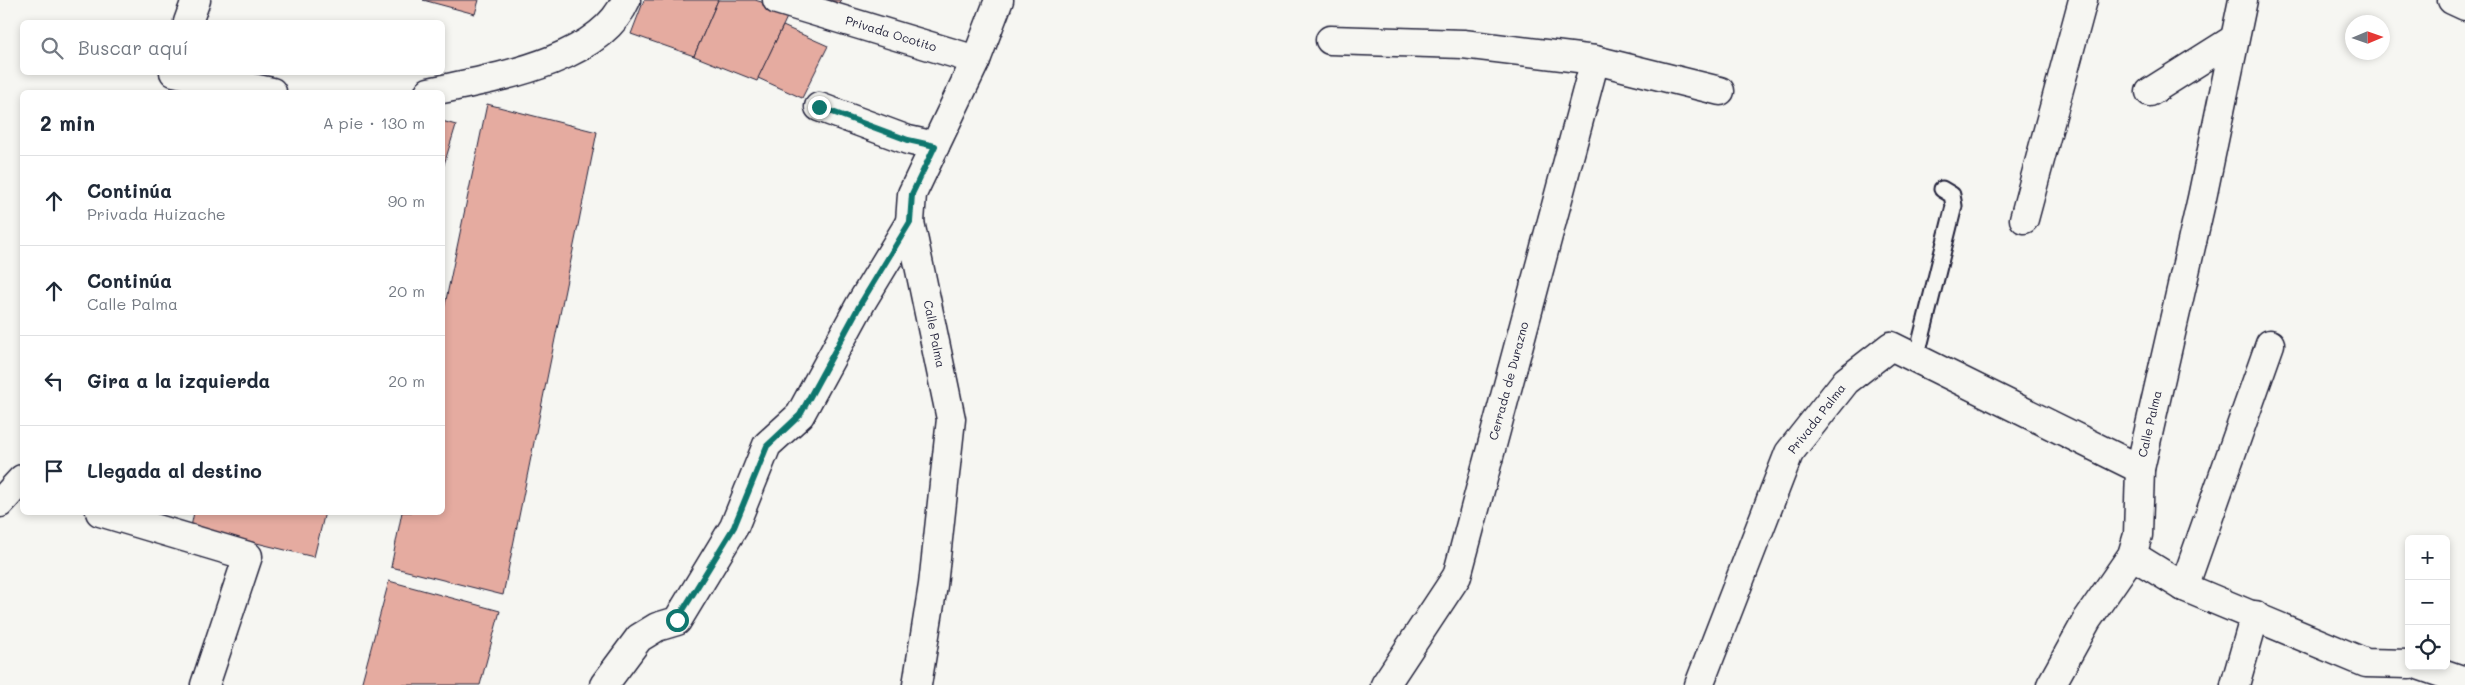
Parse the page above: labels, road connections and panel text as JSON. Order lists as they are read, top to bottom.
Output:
{
  "streets": {
    "street": [
      "Privada Ocotito",
      "Calle Palma",
      "Cerrada de Durazno",
      "Privada Palma"
    ]
  },
  "crossings": [
    ["Privada Ocotito", "Calle Palma"],
    ["Calle Palma", "Privada Palma"]
  ],
  "north": "right",
  "page": {
    "search": "Buscar aquí",
    "heading": ["2 min", "A pie · 130 m"],
    "list": [
      ["Continúa", "Privada Huizache", "90 m"],
      ["Continúa", "Calle Palma", "20 m"],
      ["Gira a la izquierda", "20 m"],
      "Llegada al destino"
    ],
    "map_buttons": ["+", "−"]
  }
}
